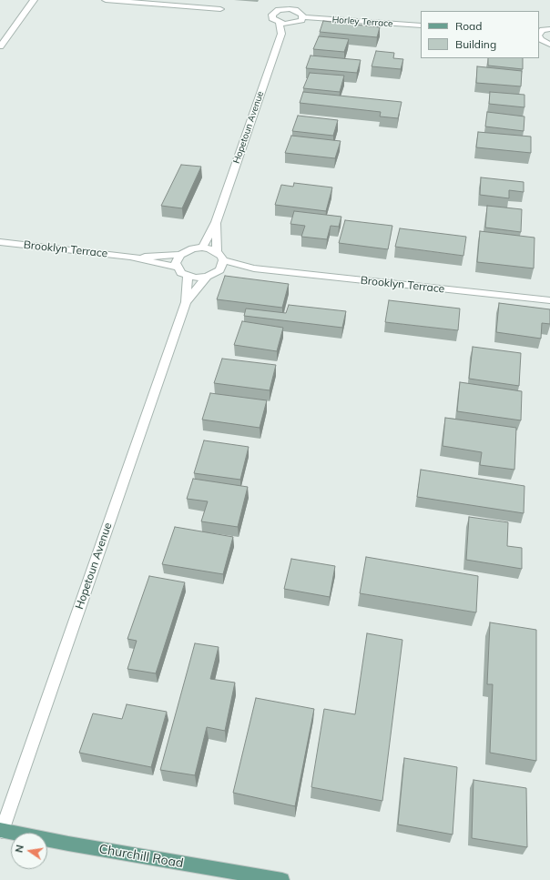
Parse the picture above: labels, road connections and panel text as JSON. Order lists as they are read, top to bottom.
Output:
{
  "streets": {
    "main road": ["Churchill Road"],
    "street": ["Horley Terrace", "Hopetoun Avenue", "Brooklyn Terrace"]
  },
  "crossings": [
    ["Horley Terrace", "Hopetoun Avenue"],
    ["Hopetoun Avenue", "Brooklyn Terrace"],
    ["Hopetoun Avenue", "Churchill Road"]
  ],
  "legend": ["Road", "Building"],
  "north": "left"
}
